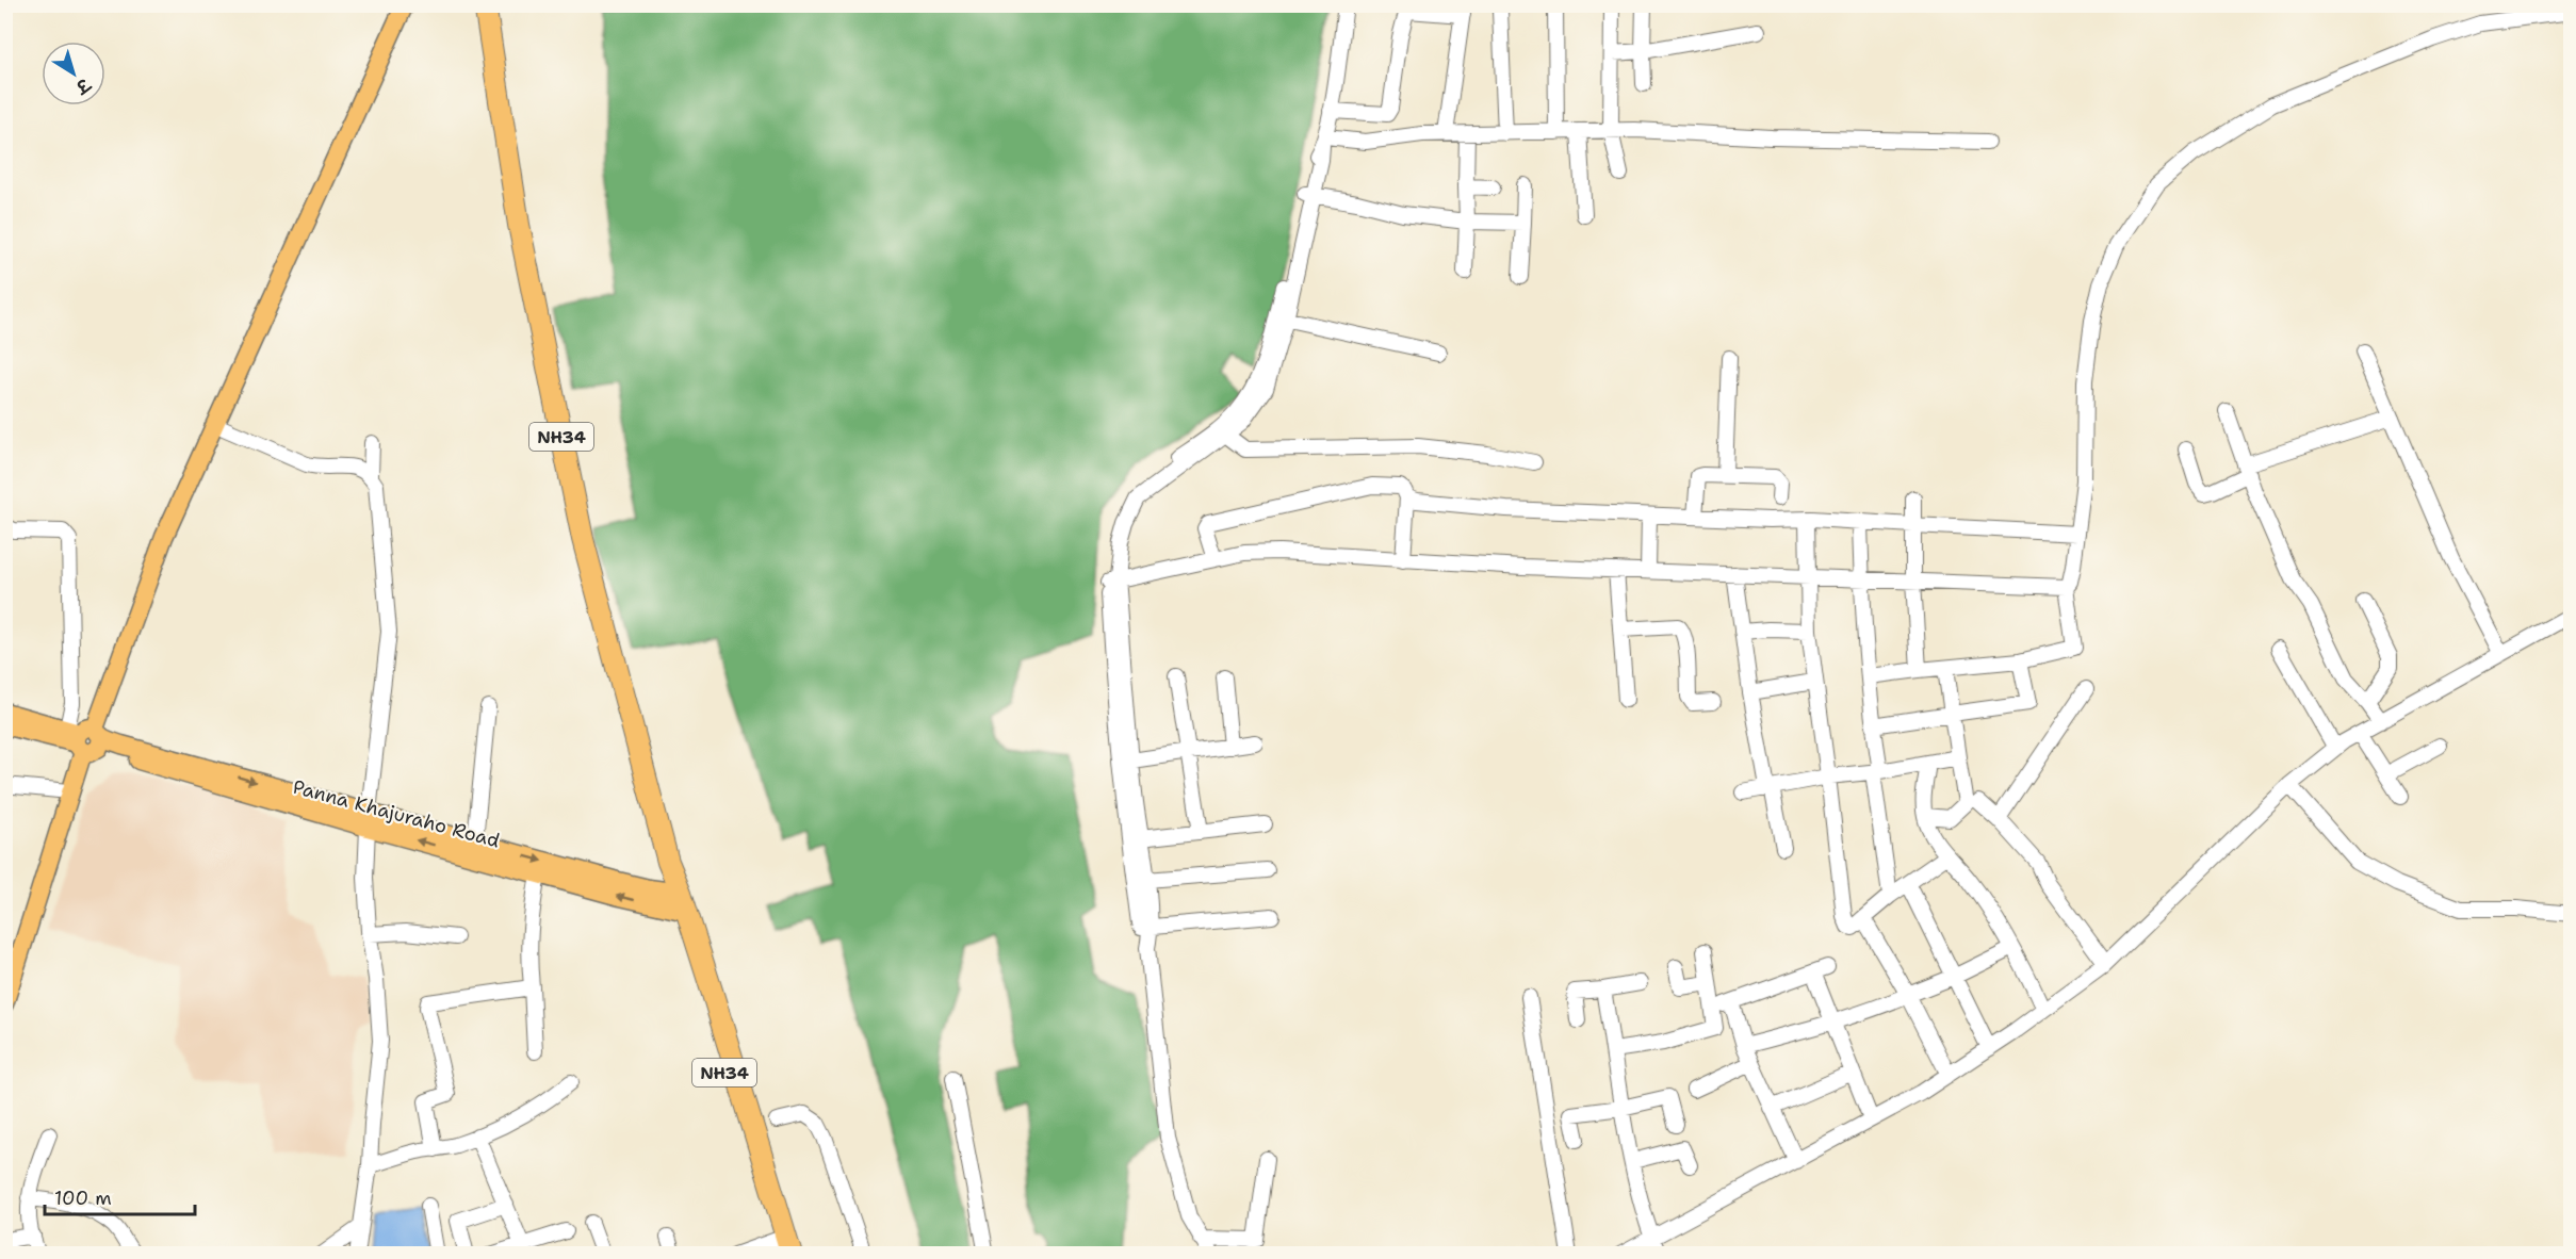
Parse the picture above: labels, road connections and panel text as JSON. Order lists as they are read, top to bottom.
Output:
{
  "streets": {
    "highway": ["NH34"],
    "main road": ["Panna Khajuraho Road"]
  },
  "crossings": [
    ["NH34", "Panna Khajuraho Road"]
  ],
  "scale_bar": "100 m",
  "north": "bottom right"
}
